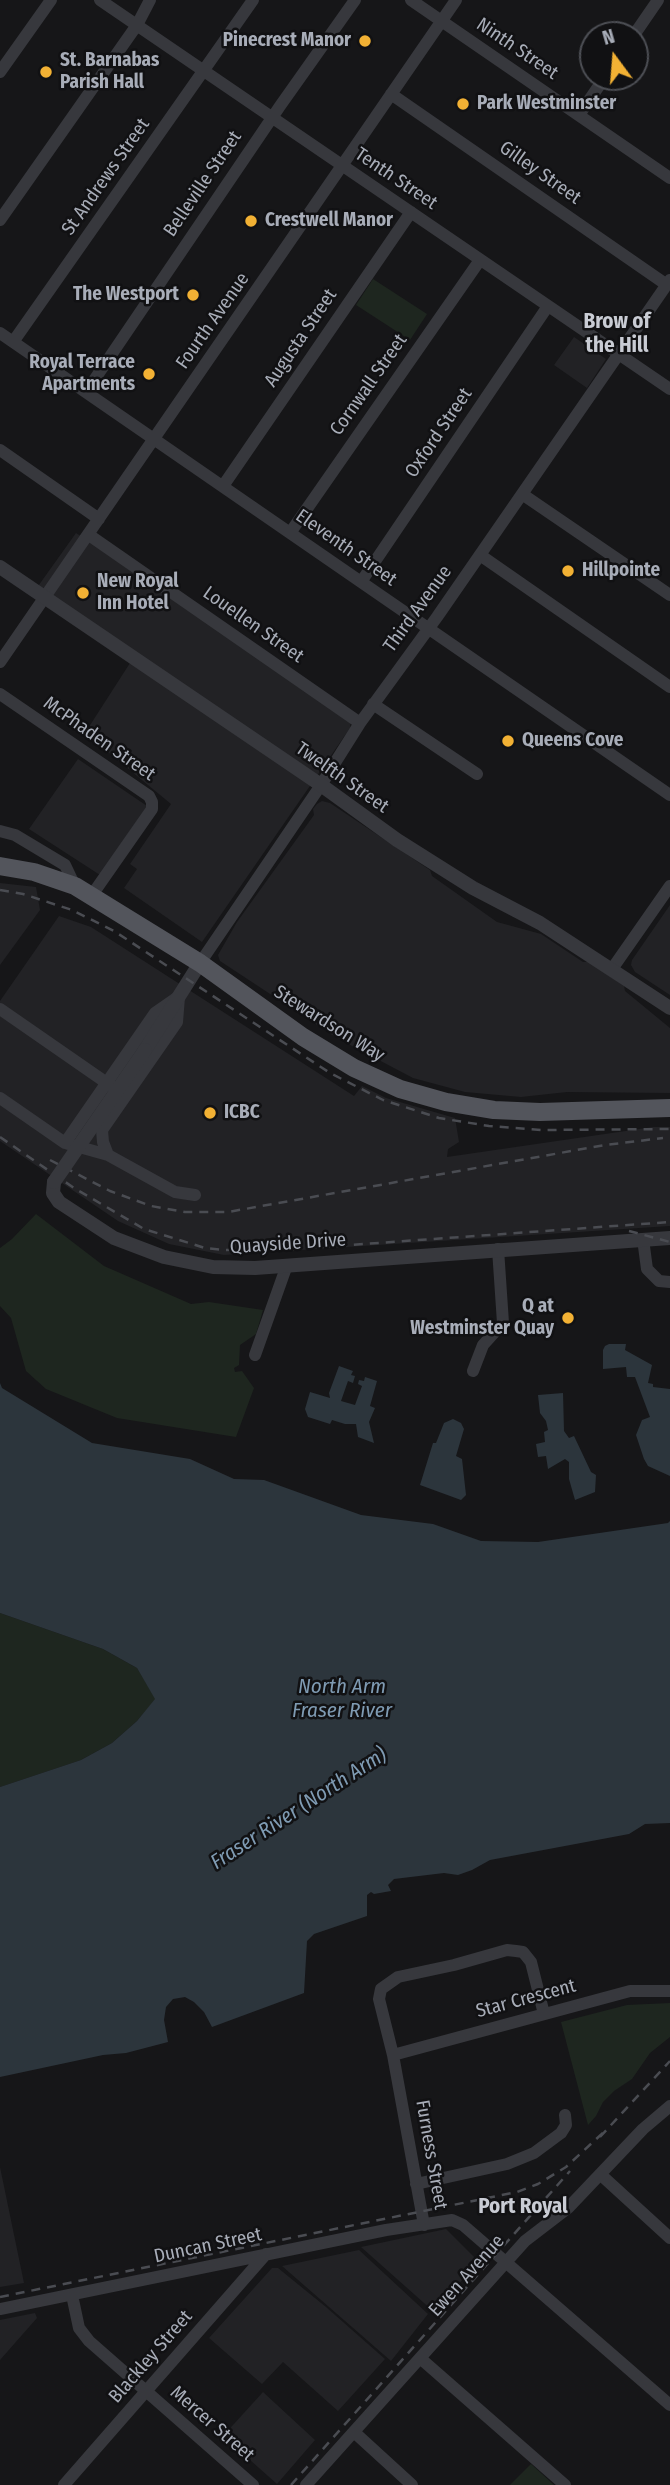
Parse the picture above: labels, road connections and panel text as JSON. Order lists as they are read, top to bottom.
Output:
{
  "streets": {
    "main road": ["Stewardson Way"],
    "street": [
      "Ninth Street",
      "Gilley Street",
      "St Andrews Street",
      "Tenth Street",
      "Belleville Street",
      "Fourth Avenue",
      "Augusta Street",
      "Cornwall Street",
      "Oxford Street",
      "Eleventh Street",
      "Third Avenue",
      "Louellen Street",
      "McPhaden Street",
      "Twelfth Street",
      "Quayside Drive",
      "Star Crescent",
      "Furness Street",
      "Duncan Street",
      "Ewen Avenue",
      "Blackley Street",
      "Mercer Street"
    ]
  },
  "crossings": [
    ["Ninth Street", "Fourth Avenue"],
    ["Gilley Street", "Fourth Avenue"],
    ["Gilley Street", "Third Avenue"],
    ["St Andrews Street", "Tenth Street"],
    ["St Andrews Street", "Eleventh Street"],
    ["Tenth Street", "Belleville Street"],
    ["Tenth Street", "Fourth Avenue"],
    ["Tenth Street", "Augusta Street"],
    ["Tenth Street", "Cornwall Street"],
    ["Tenth Street", "Oxford Street"],
    ["Tenth Street", "Third Avenue"],
    ["Belleville Street", "Eleventh Street"],
    ["Fourth Avenue", "Eleventh Street"],
    ["Fourth Avenue", "Louellen Street"],
    ["Fourth Avenue", "Twelfth Street"],
    ["Augusta Street", "Eleventh Street"],
    ["Cornwall Street", "Eleventh Street"],
    ["Oxford Street", "Eleventh Street"],
    ["Eleventh Street", "Third Avenue"],
    ["Third Avenue", "Louellen Street"],
    ["Third Avenue", "Twelfth Street"],
    ["Third Avenue", "Stewardson Way"],
    ["Third Avenue", "Quayside Drive"],
    ["McPhaden Street", "Stewardson Way"],
    ["Stewardson Way", "Quayside Drive"],
    ["Star Crescent", "Furness Street"],
    ["Furness Street", "Duncan Street"],
    ["Furness Street", "Ewen Avenue"],
    ["Duncan Street", "Blackley Street"],
    ["Duncan Street", "Mercer Street"],
    ["Blackley Street", "Mercer Street"]
  ],
  "districts": ["Brow of the Hill", "Port Royal"],
  "water": ["North Arm Fraser River", "Fraser River (North Arm)"],
  "places": [
    "Pinecrest Manor",
    "St. Barnabas Parish Hall",
    "Park Westminster",
    "Crestwell Manor",
    "The Westport",
    "Royal Terrace Apartments",
    "Hillpointe",
    "New Royal Inn Hotel",
    "Queens Cove",
    "ICBC",
    "Q at Westminster Quay"
  ],
  "north": "top"
}
